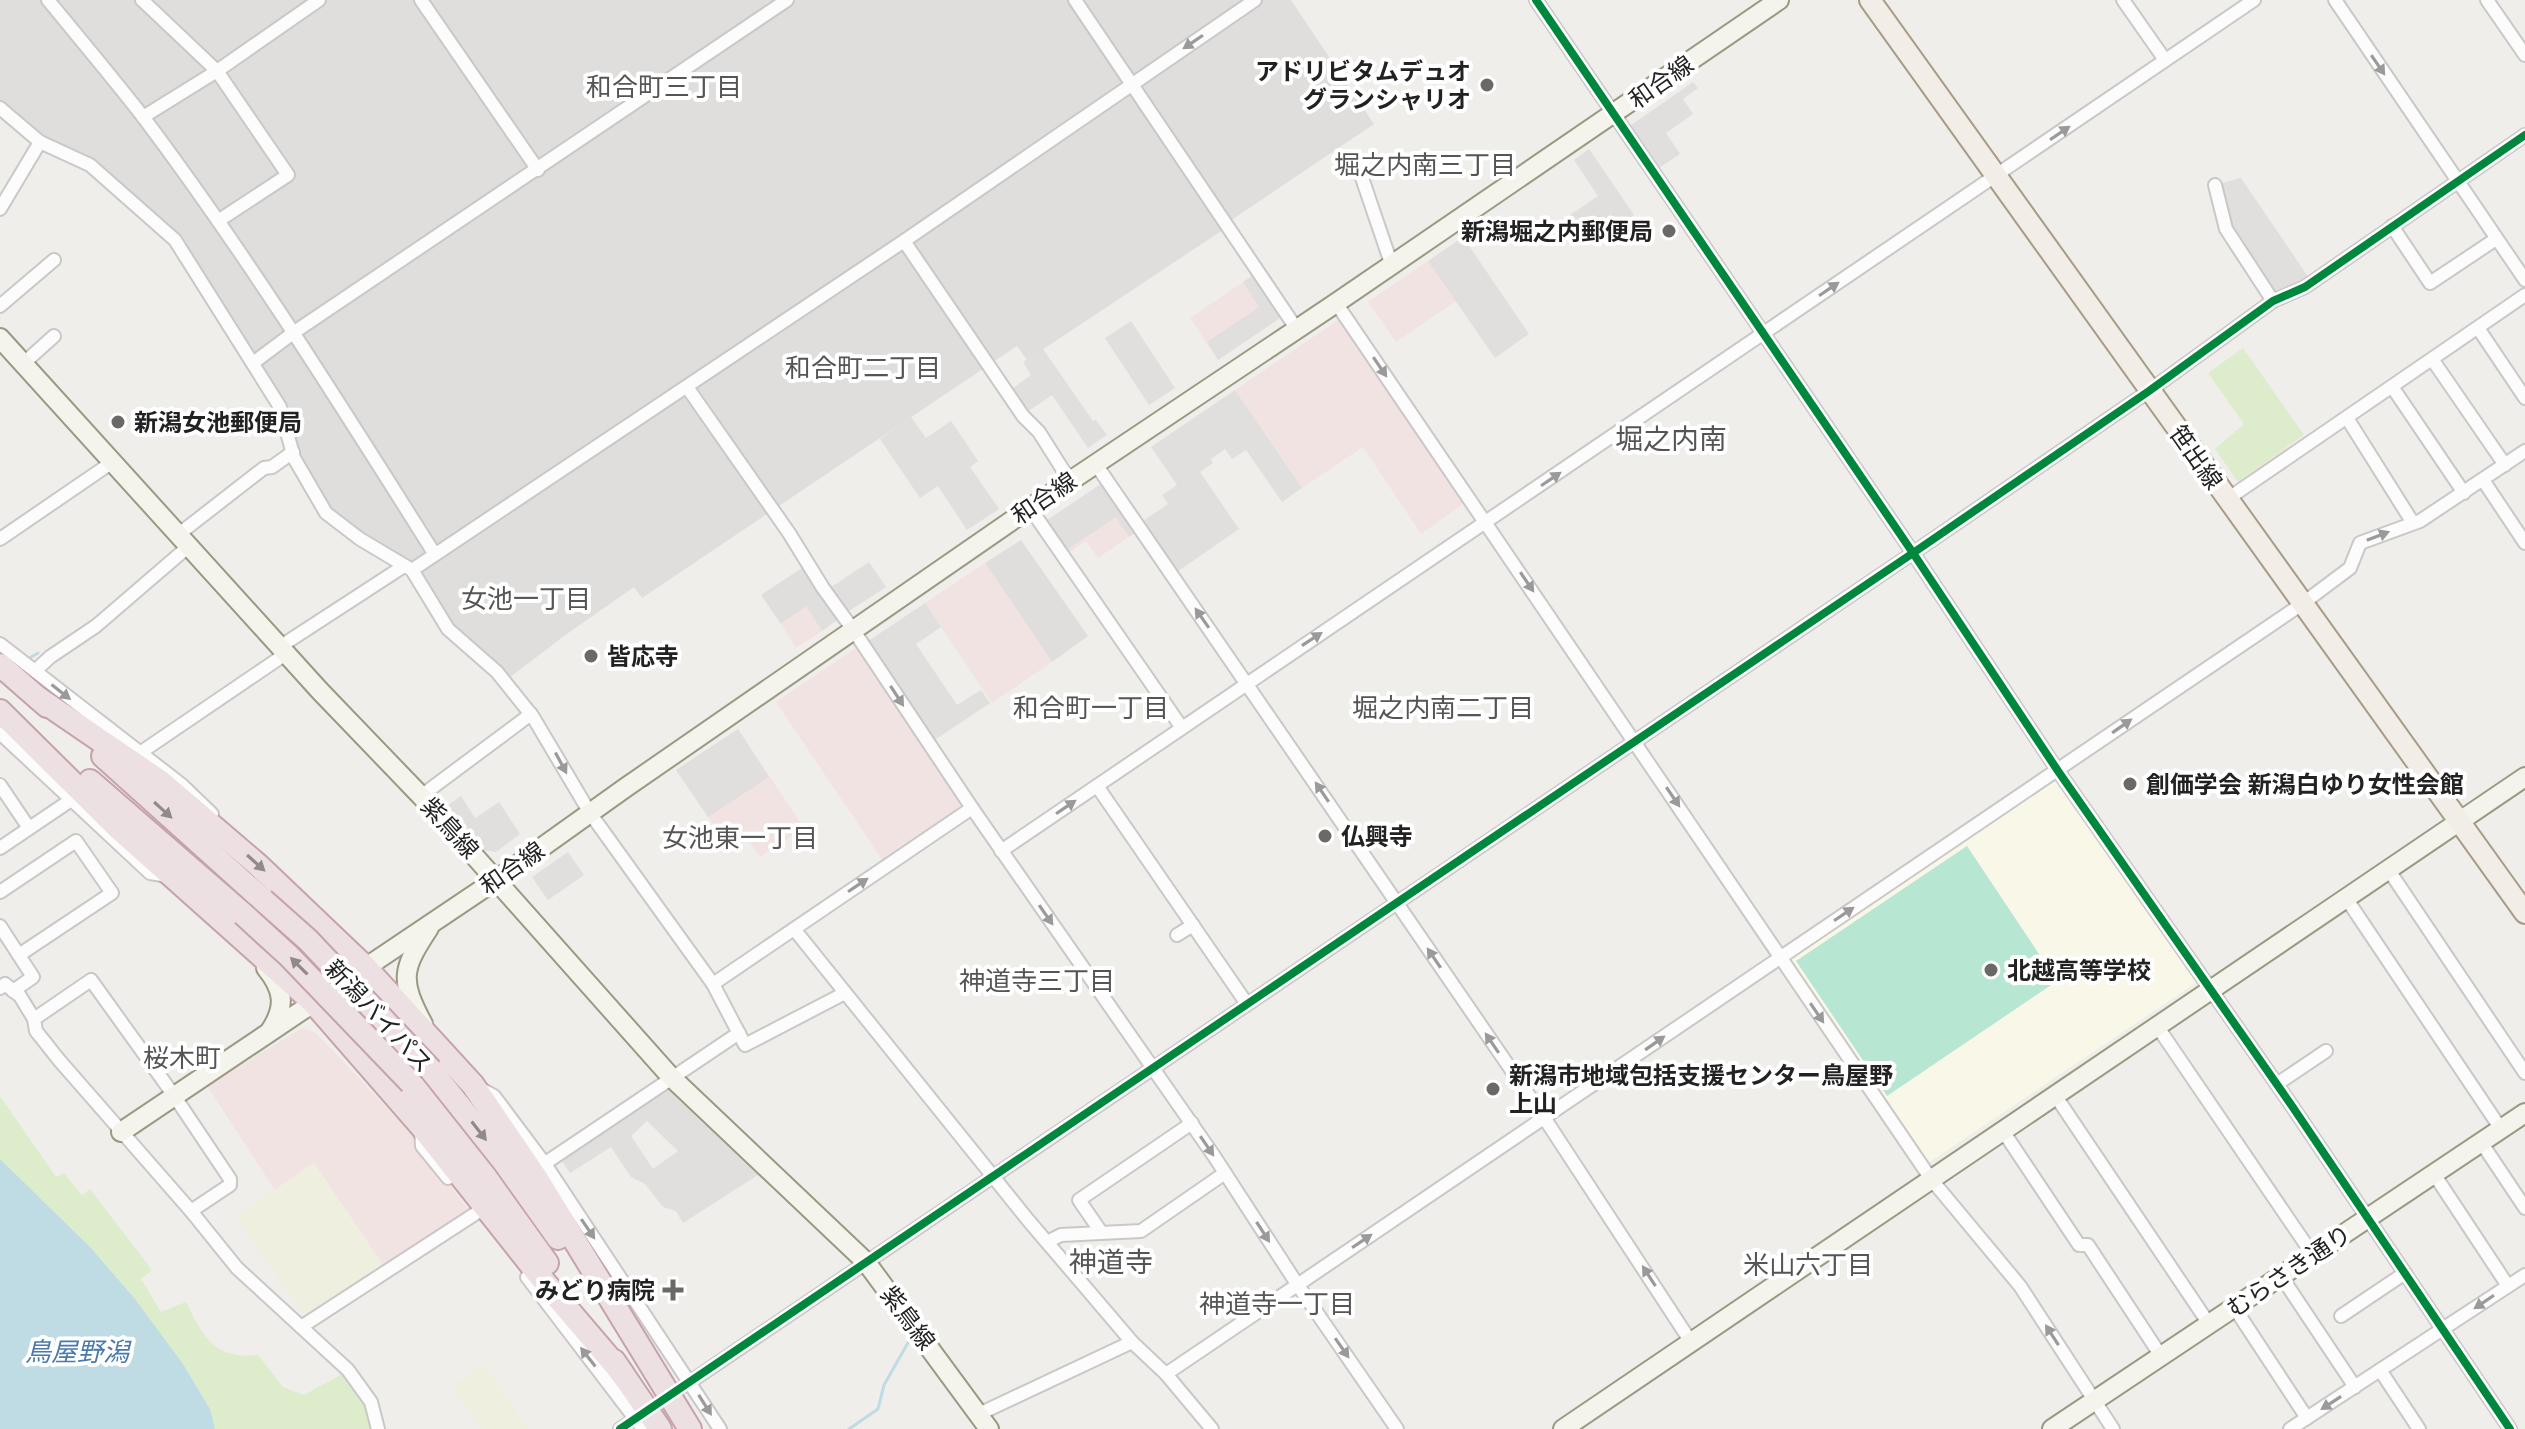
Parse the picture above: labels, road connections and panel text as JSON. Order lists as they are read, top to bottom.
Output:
{
  "streets": {
    "highway": ["新潟バイパス"],
    "main road": ["笹出線"],
    "street": ["和合線", "紫鳥線", "むらさき通り"]
  },
  "crossings": [
    ["和合線", "紫鳥線"]
  ],
  "districts": [
    "和合町三丁目",
    "堀之内南三丁目",
    "和合町二丁目",
    "堀之内南",
    "女池一丁目",
    "和合町一丁目",
    "堀之内南二丁目",
    "女池東一丁目",
    "神道寺三丁目",
    "桜木町",
    "神道寺",
    "米山六丁目",
    "神道寺一丁目"
  ],
  "water": ["鳥屋野潟"],
  "places": {
    "other": [
      "アドリビタムデュオ グランシャリオ",
      "新潟堀之内郵便局",
      "新潟女池郵便局",
      "皆応寺",
      "創価学会 新潟白ゆり女性会館",
      "仏興寺",
      "北越高等学校",
      "新潟市地域包括支援センター鳥屋野 上山"
    ],
    "health": ["みどり病院"]
  }
}
